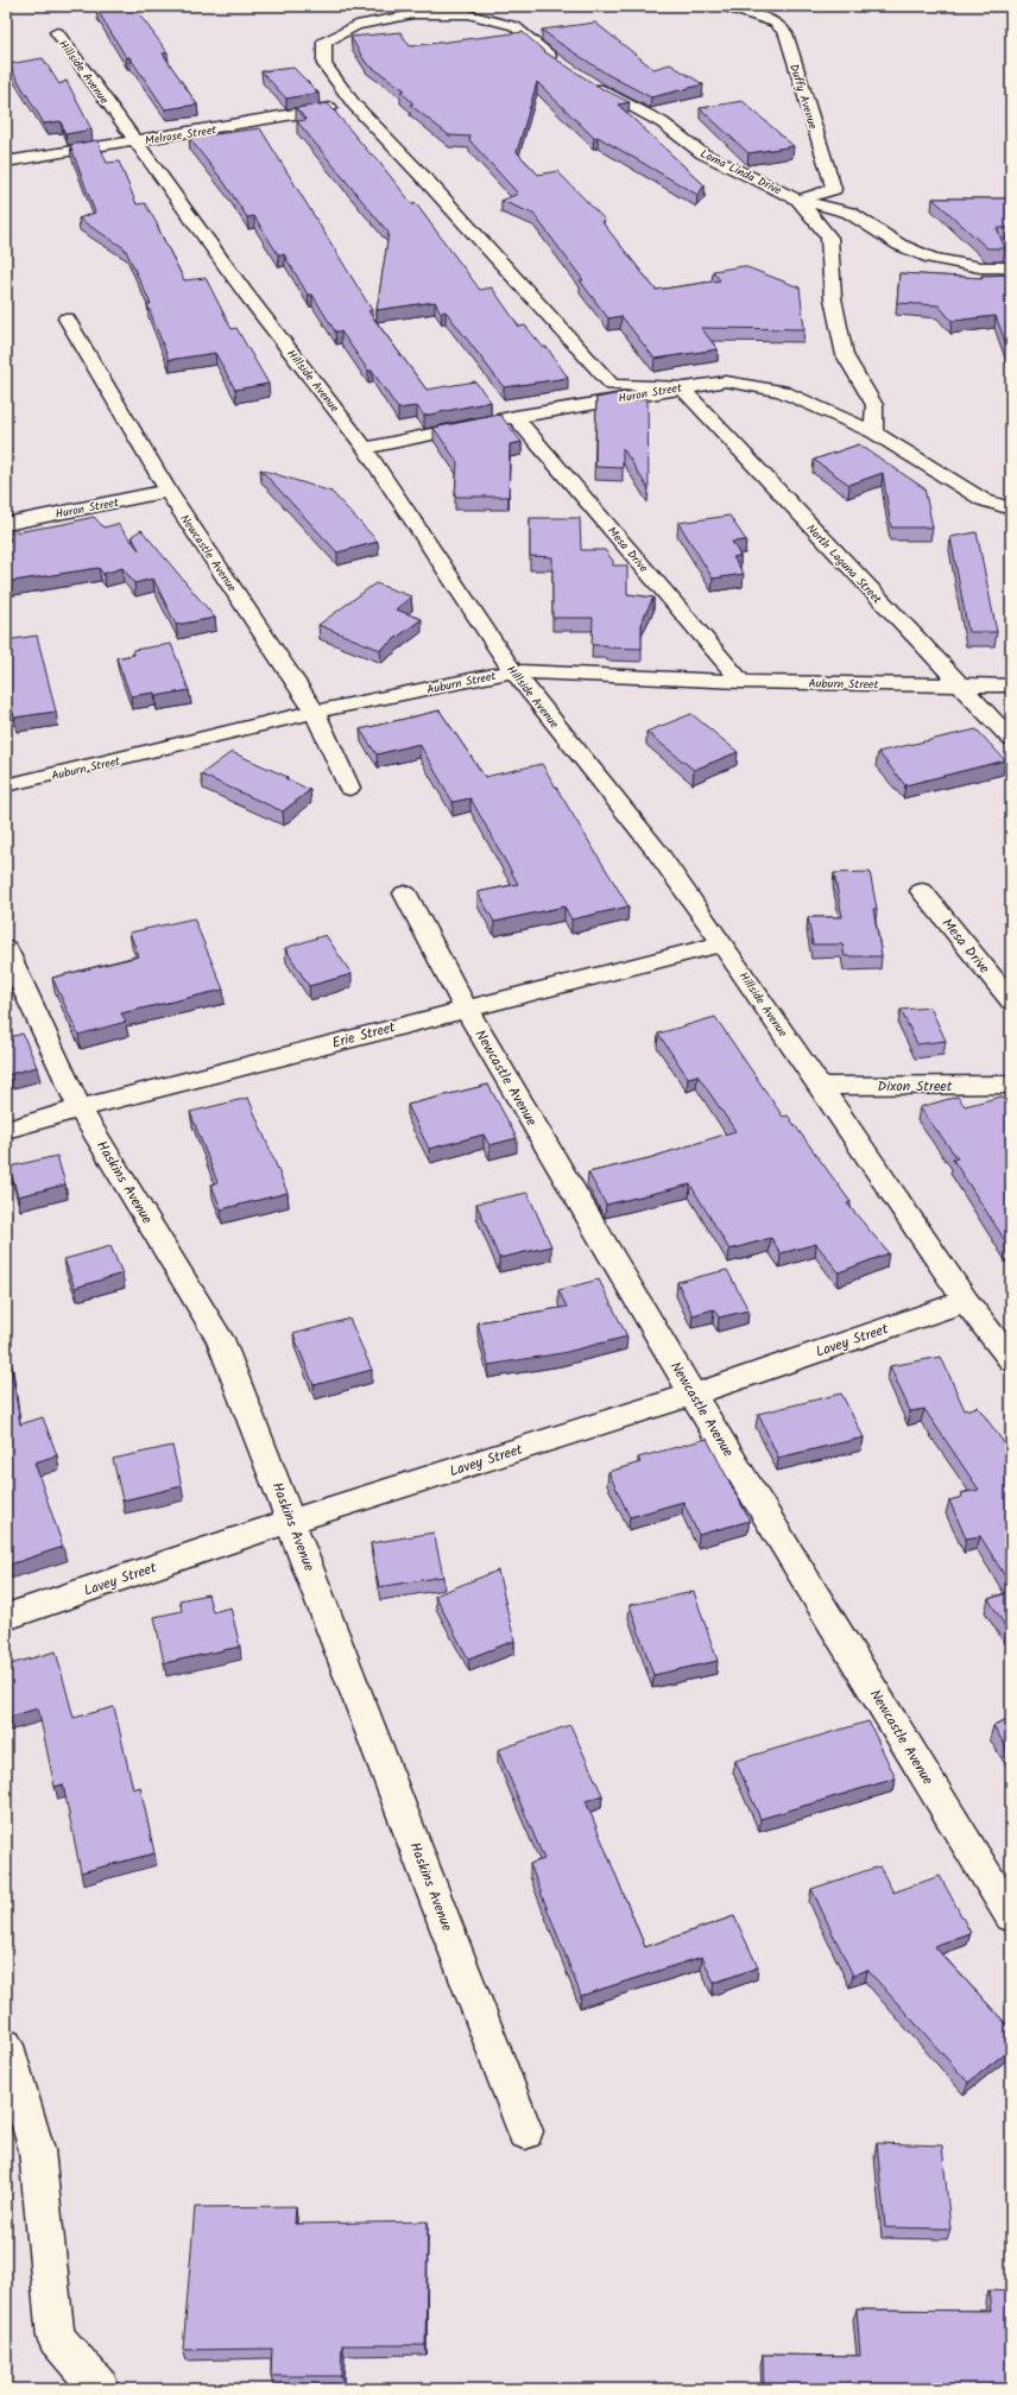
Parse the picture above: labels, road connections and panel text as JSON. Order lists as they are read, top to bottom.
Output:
{
  "streets": {
    "street": [
      "Hillside Avenue",
      "Duffy Avenue",
      "Melrose Street",
      "Loma Linda Drive",
      "Huron Street",
      "Mesa Drive",
      "Newcastle Avenue",
      "North Laguna Street",
      "Auburn Street",
      "Erie Street",
      "Dixon Street",
      "Haskins Avenue",
      "Lavey Street"
    ]
  },
  "crossings": [
    ["Hillside Avenue", "Melrose Street"],
    ["Hillside Avenue", "Huron Street"],
    ["Hillside Avenue", "Auburn Street"],
    ["Hillside Avenue", "Erie Street"],
    ["Hillside Avenue", "Dixon Street"],
    ["Hillside Avenue", "Lavey Street"],
    ["Duffy Avenue", "Loma Linda Drive"],
    ["Loma Linda Drive", "Huron Street"],
    ["Huron Street", "Mesa Drive"],
    ["Huron Street", "Newcastle Avenue"],
    ["Huron Street", "North Laguna Street"],
    ["Mesa Drive", "Auburn Street"],
    ["Newcastle Avenue", "Auburn Street"],
    ["Newcastle Avenue", "Erie Street"],
    ["Newcastle Avenue", "Lavey Street"],
    ["North Laguna Street", "Auburn Street"],
    ["Erie Street", "Haskins Avenue"],
    ["Haskins Avenue", "Lavey Street"]
  ]
}
